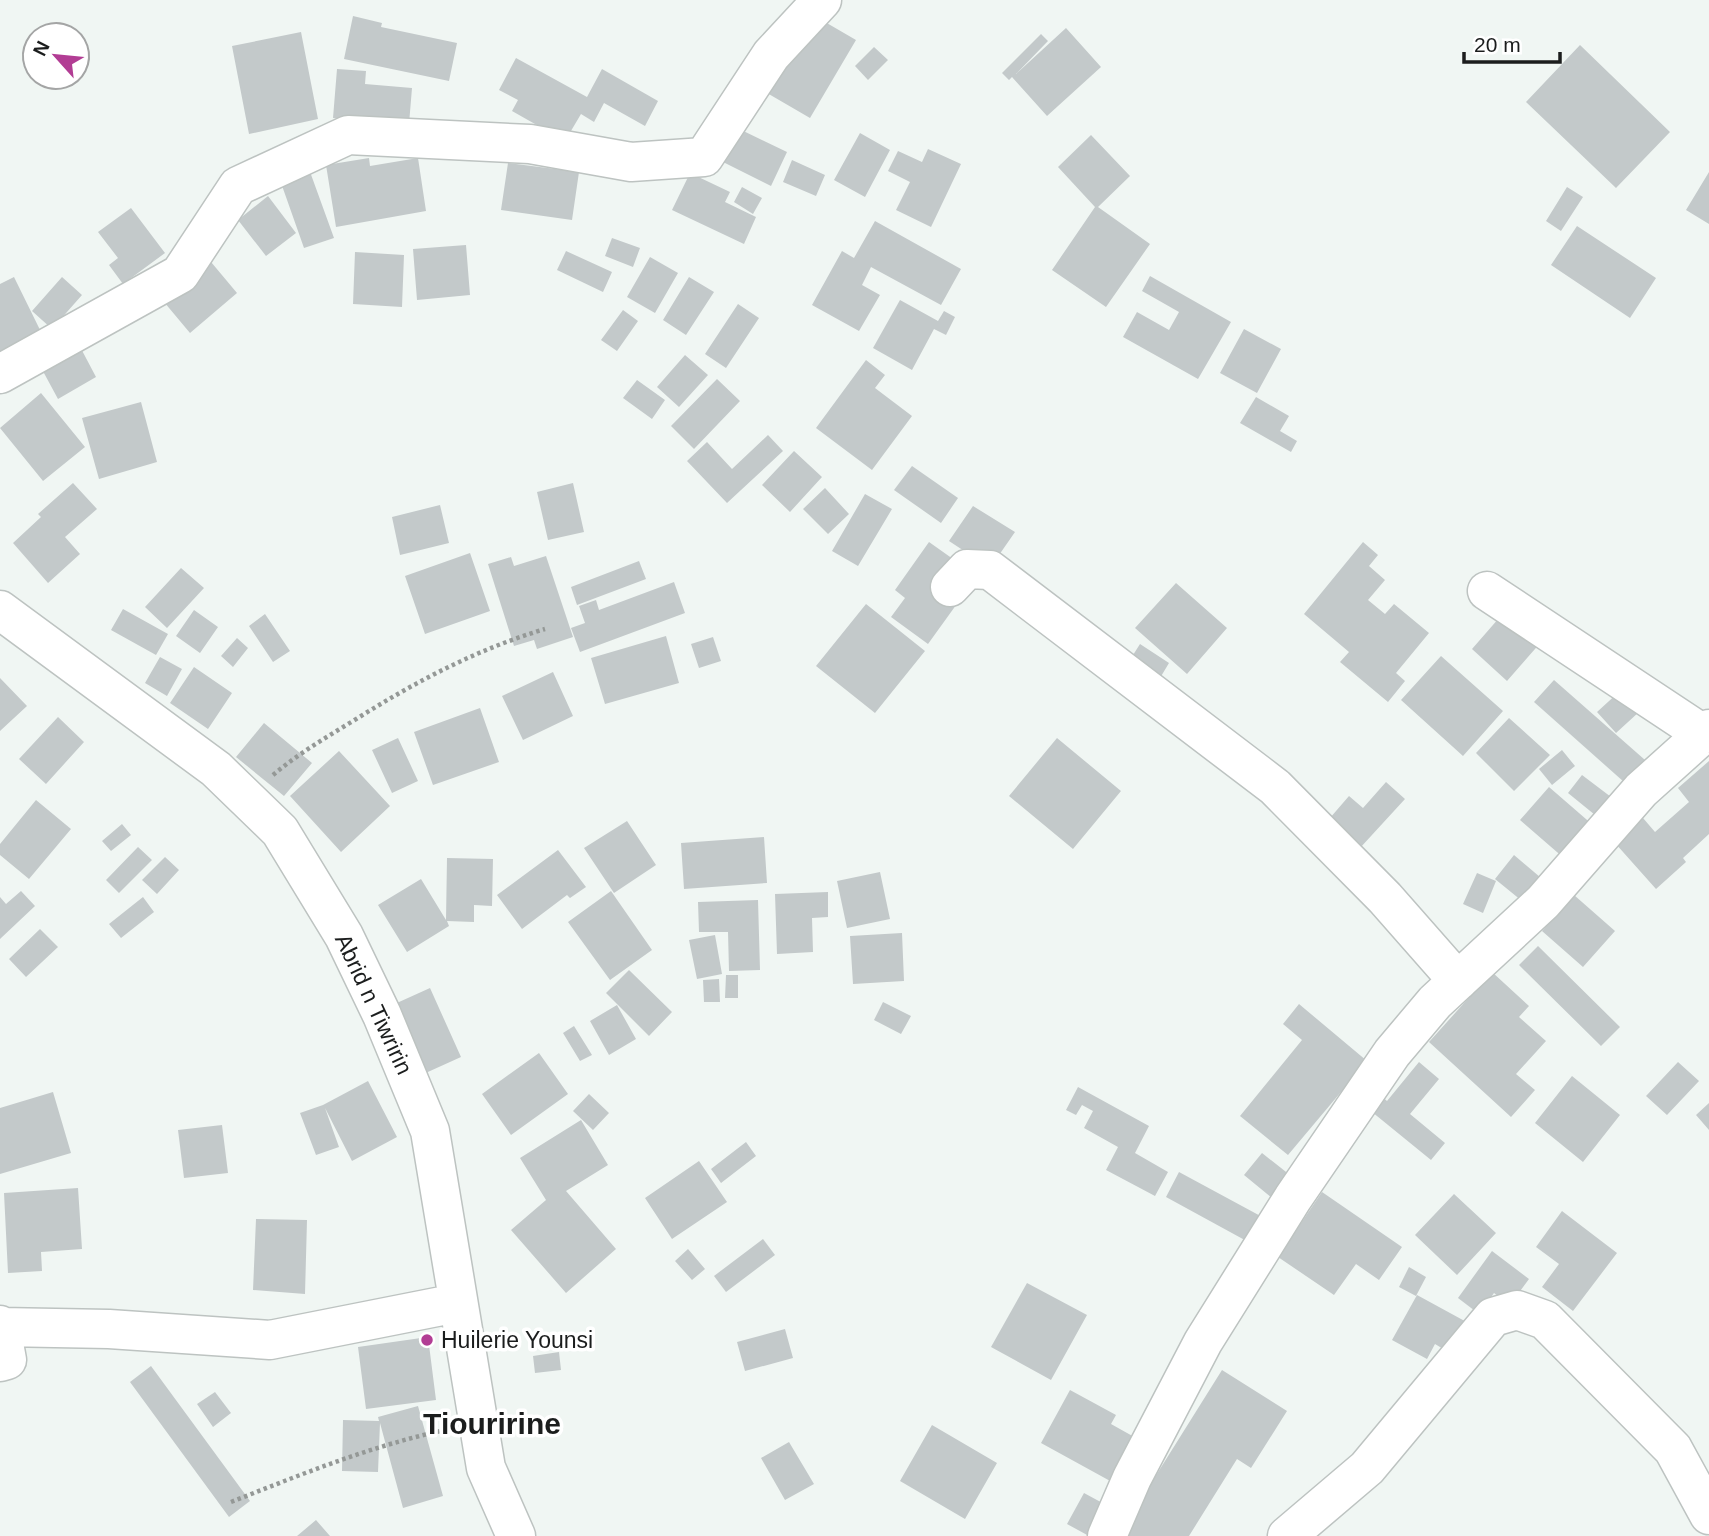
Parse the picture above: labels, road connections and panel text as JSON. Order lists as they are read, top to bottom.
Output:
{
  "streets": {
    "street": ["Abrid n Tiwririn"]
  },
  "districts": ["Tiouririne"],
  "places": ["Huilerie Younsi"],
  "scale_bar": "20 m",
  "north": "top left"
}
